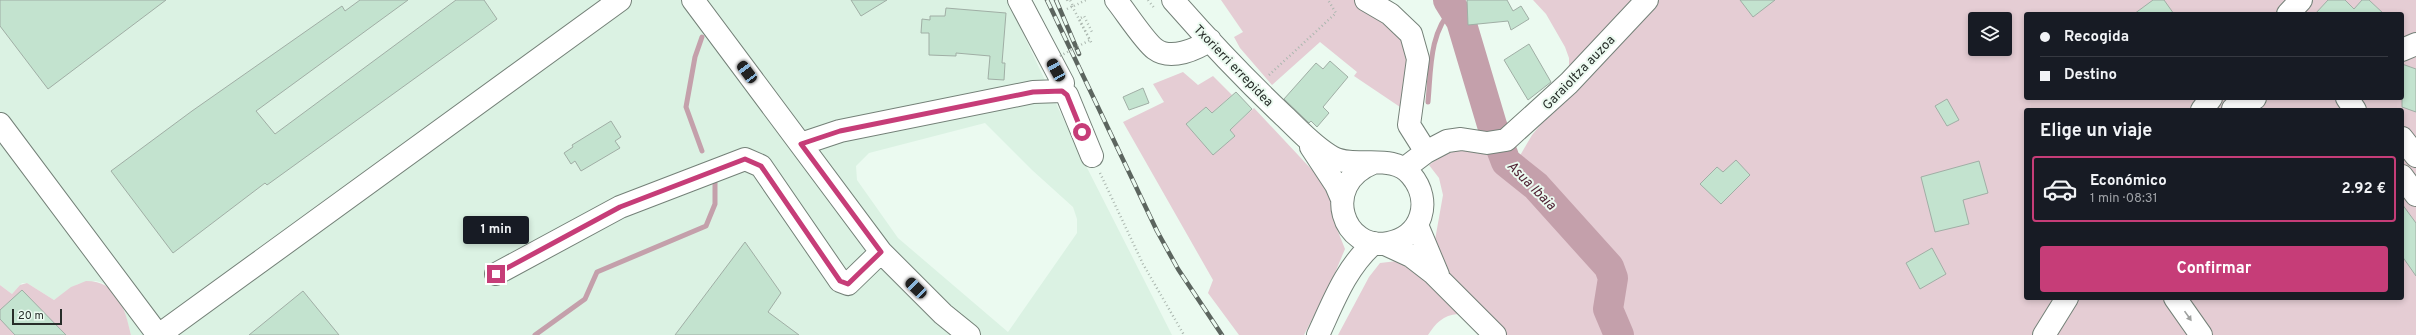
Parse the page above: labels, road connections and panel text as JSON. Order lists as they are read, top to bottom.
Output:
{
  "streets": {
    "street": ["Txorierri errepidea", "Garaioltza auzoa"]
  },
  "water": ["Asua Ibaia"],
  "scale_bar": "20 m",
  "page": {
    "banner": ["Recogida", "Destino"],
    "heading": "Elige un viaje",
    "list": [
      {
        "name": "Económico",
        "note": "1 min · 08:31",
        "value": "2.92 €"
      }
    ],
    "bubble": "1 min",
    "buttons": "Confirmar",
    "scale": "20 m"
  }
}
